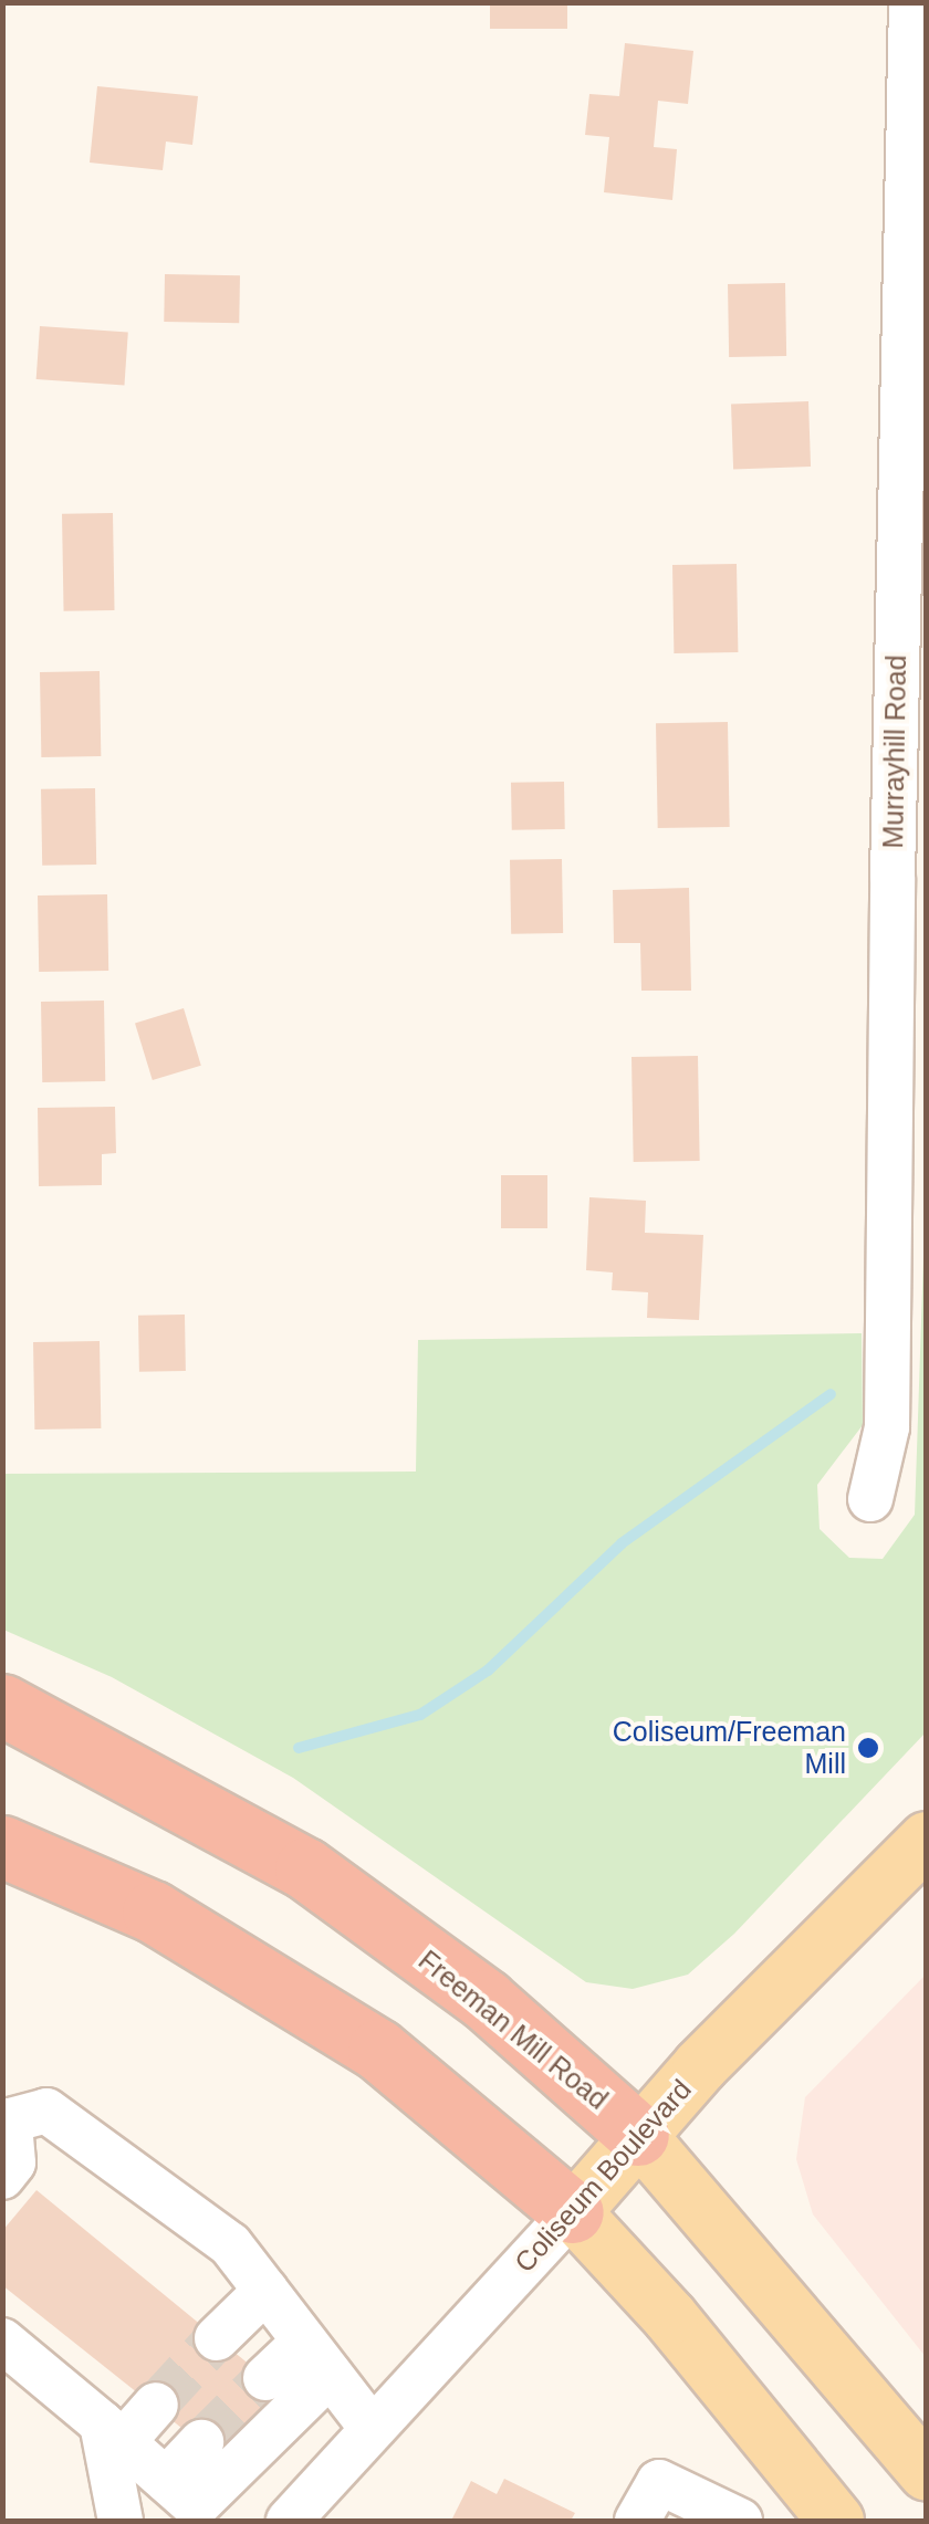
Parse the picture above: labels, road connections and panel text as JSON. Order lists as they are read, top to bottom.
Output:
{
  "streets": {
    "highway": ["Freeman Mill Road"],
    "main road": ["Coliseum Boulevard"],
    "street": ["Murrayhill Road"]
  },
  "crossings": [
    ["Freeman Mill Road", "Coliseum Boulevard"]
  ],
  "places": ["Coliseum/Freeman Mill"]
}
